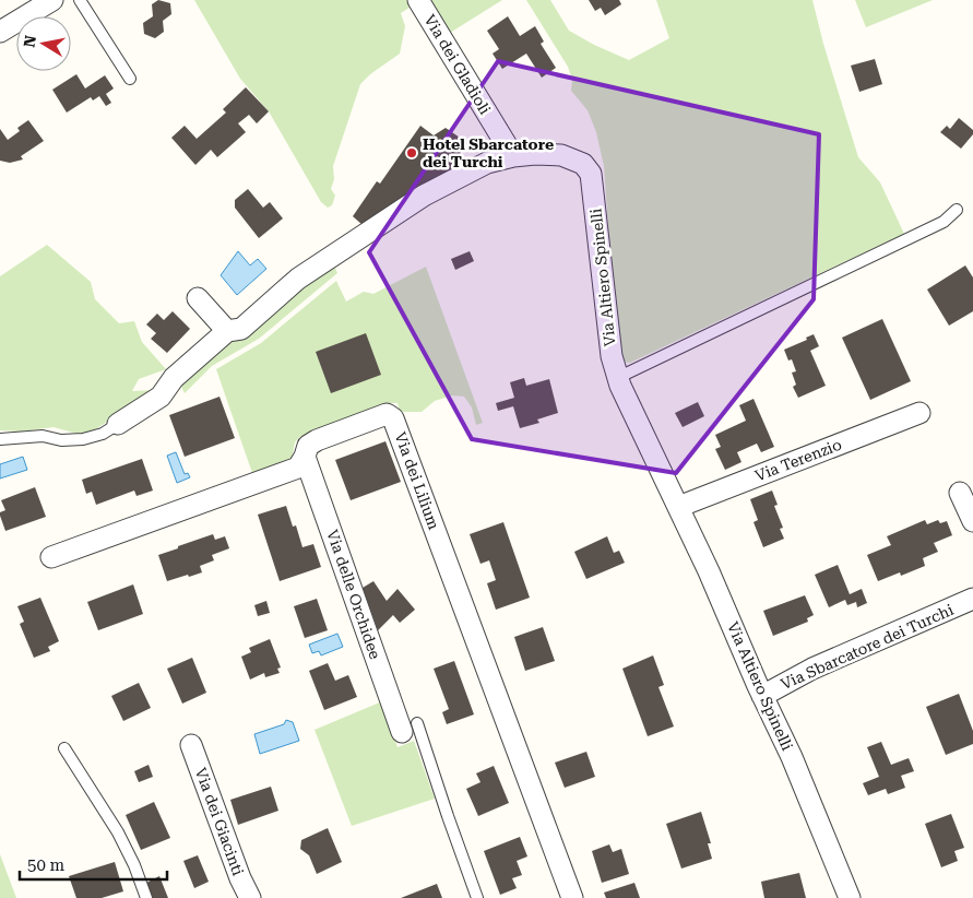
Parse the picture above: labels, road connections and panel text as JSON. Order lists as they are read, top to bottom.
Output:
{
  "streets": {
    "street": [
      "Via dei Gladioli",
      "Via Altiero Spinelli",
      "Via Terenzio",
      "Via dei Lilium",
      "Via delle Orchidee",
      "Via Sbarcatore dei Turchi",
      "Via dei Giacinti"
    ]
  },
  "crossings": [
    ["Via dei Gladioli", "Via Altiero Spinelli"],
    ["Via Altiero Spinelli", "Via Terenzio"],
    ["Via Altiero Spinelli", "Via Sbarcatore dei Turchi"],
    ["Via dei Lilium", "Via delle Orchidee"]
  ],
  "places": ["Hotel Sbarcatore dei Turchi"],
  "scale_bar": "50 m",
  "north": "left"
}
